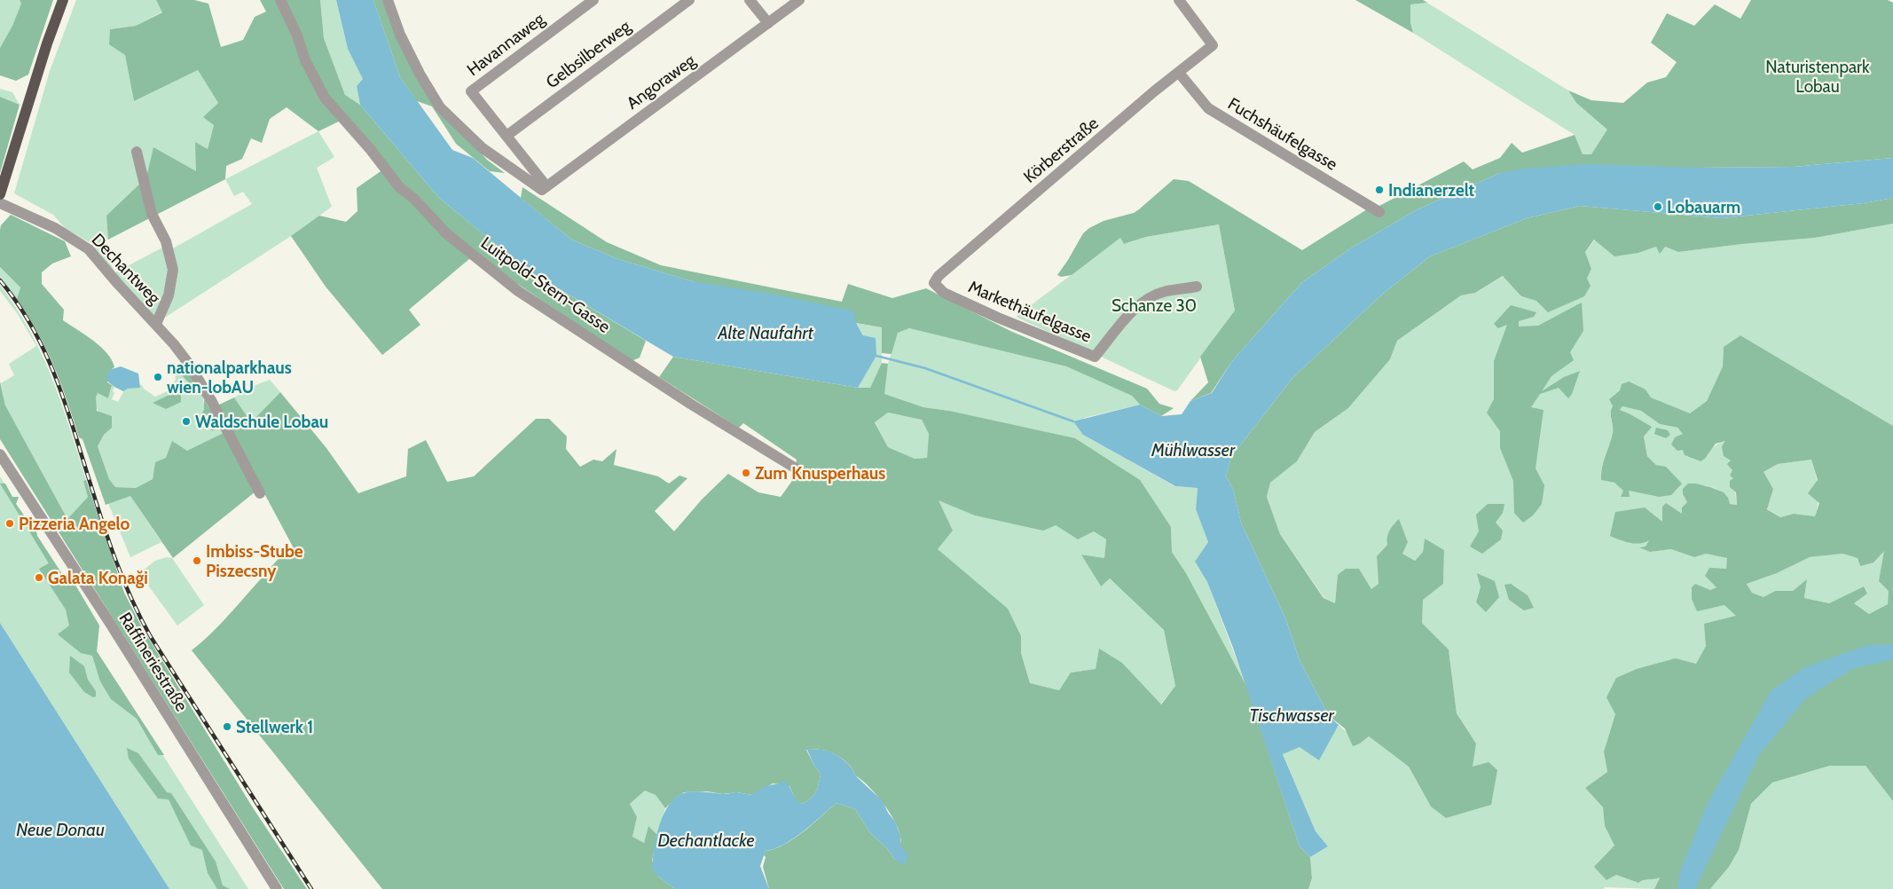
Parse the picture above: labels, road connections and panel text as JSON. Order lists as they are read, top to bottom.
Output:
{
  "streets": {
    "street": [
      "Havannaweg",
      "Gelbsilberweg",
      "Angoraweg",
      "Fuchshäufelgasse",
      "Körberstraße",
      "Dechantweg",
      "Luitpold-Stern-Gasse",
      "Markethäufelgasse",
      "Raffineriestraße"
    ]
  },
  "crossings": [
    ["Havannaweg", "Gelbsilberweg"],
    ["Havannaweg", "Angoraweg"],
    ["Fuchshäufelgasse", "Körberstraße"],
    ["Körberstraße", "Markethäufelgasse"]
  ],
  "water": [
    "Alte Naufahrt",
    "Mühlwasser",
    "Tischwasser",
    "Neue Donau",
    "Dechantlacke"
  ],
  "parks": ["Naturistenpark Lobau", "Schanze 30"],
  "places": [
    "Indianerzelt",
    "Lobauarm",
    "nationalparkhaus wien-lobAU",
    "Waldschule Lobau",
    "Zum Knusperhaus",
    "Pizzeria Angelo",
    "Imbiss-Stube Piszecsny",
    "Galata Konaği",
    "Stellwerk 1"
  ]
}
